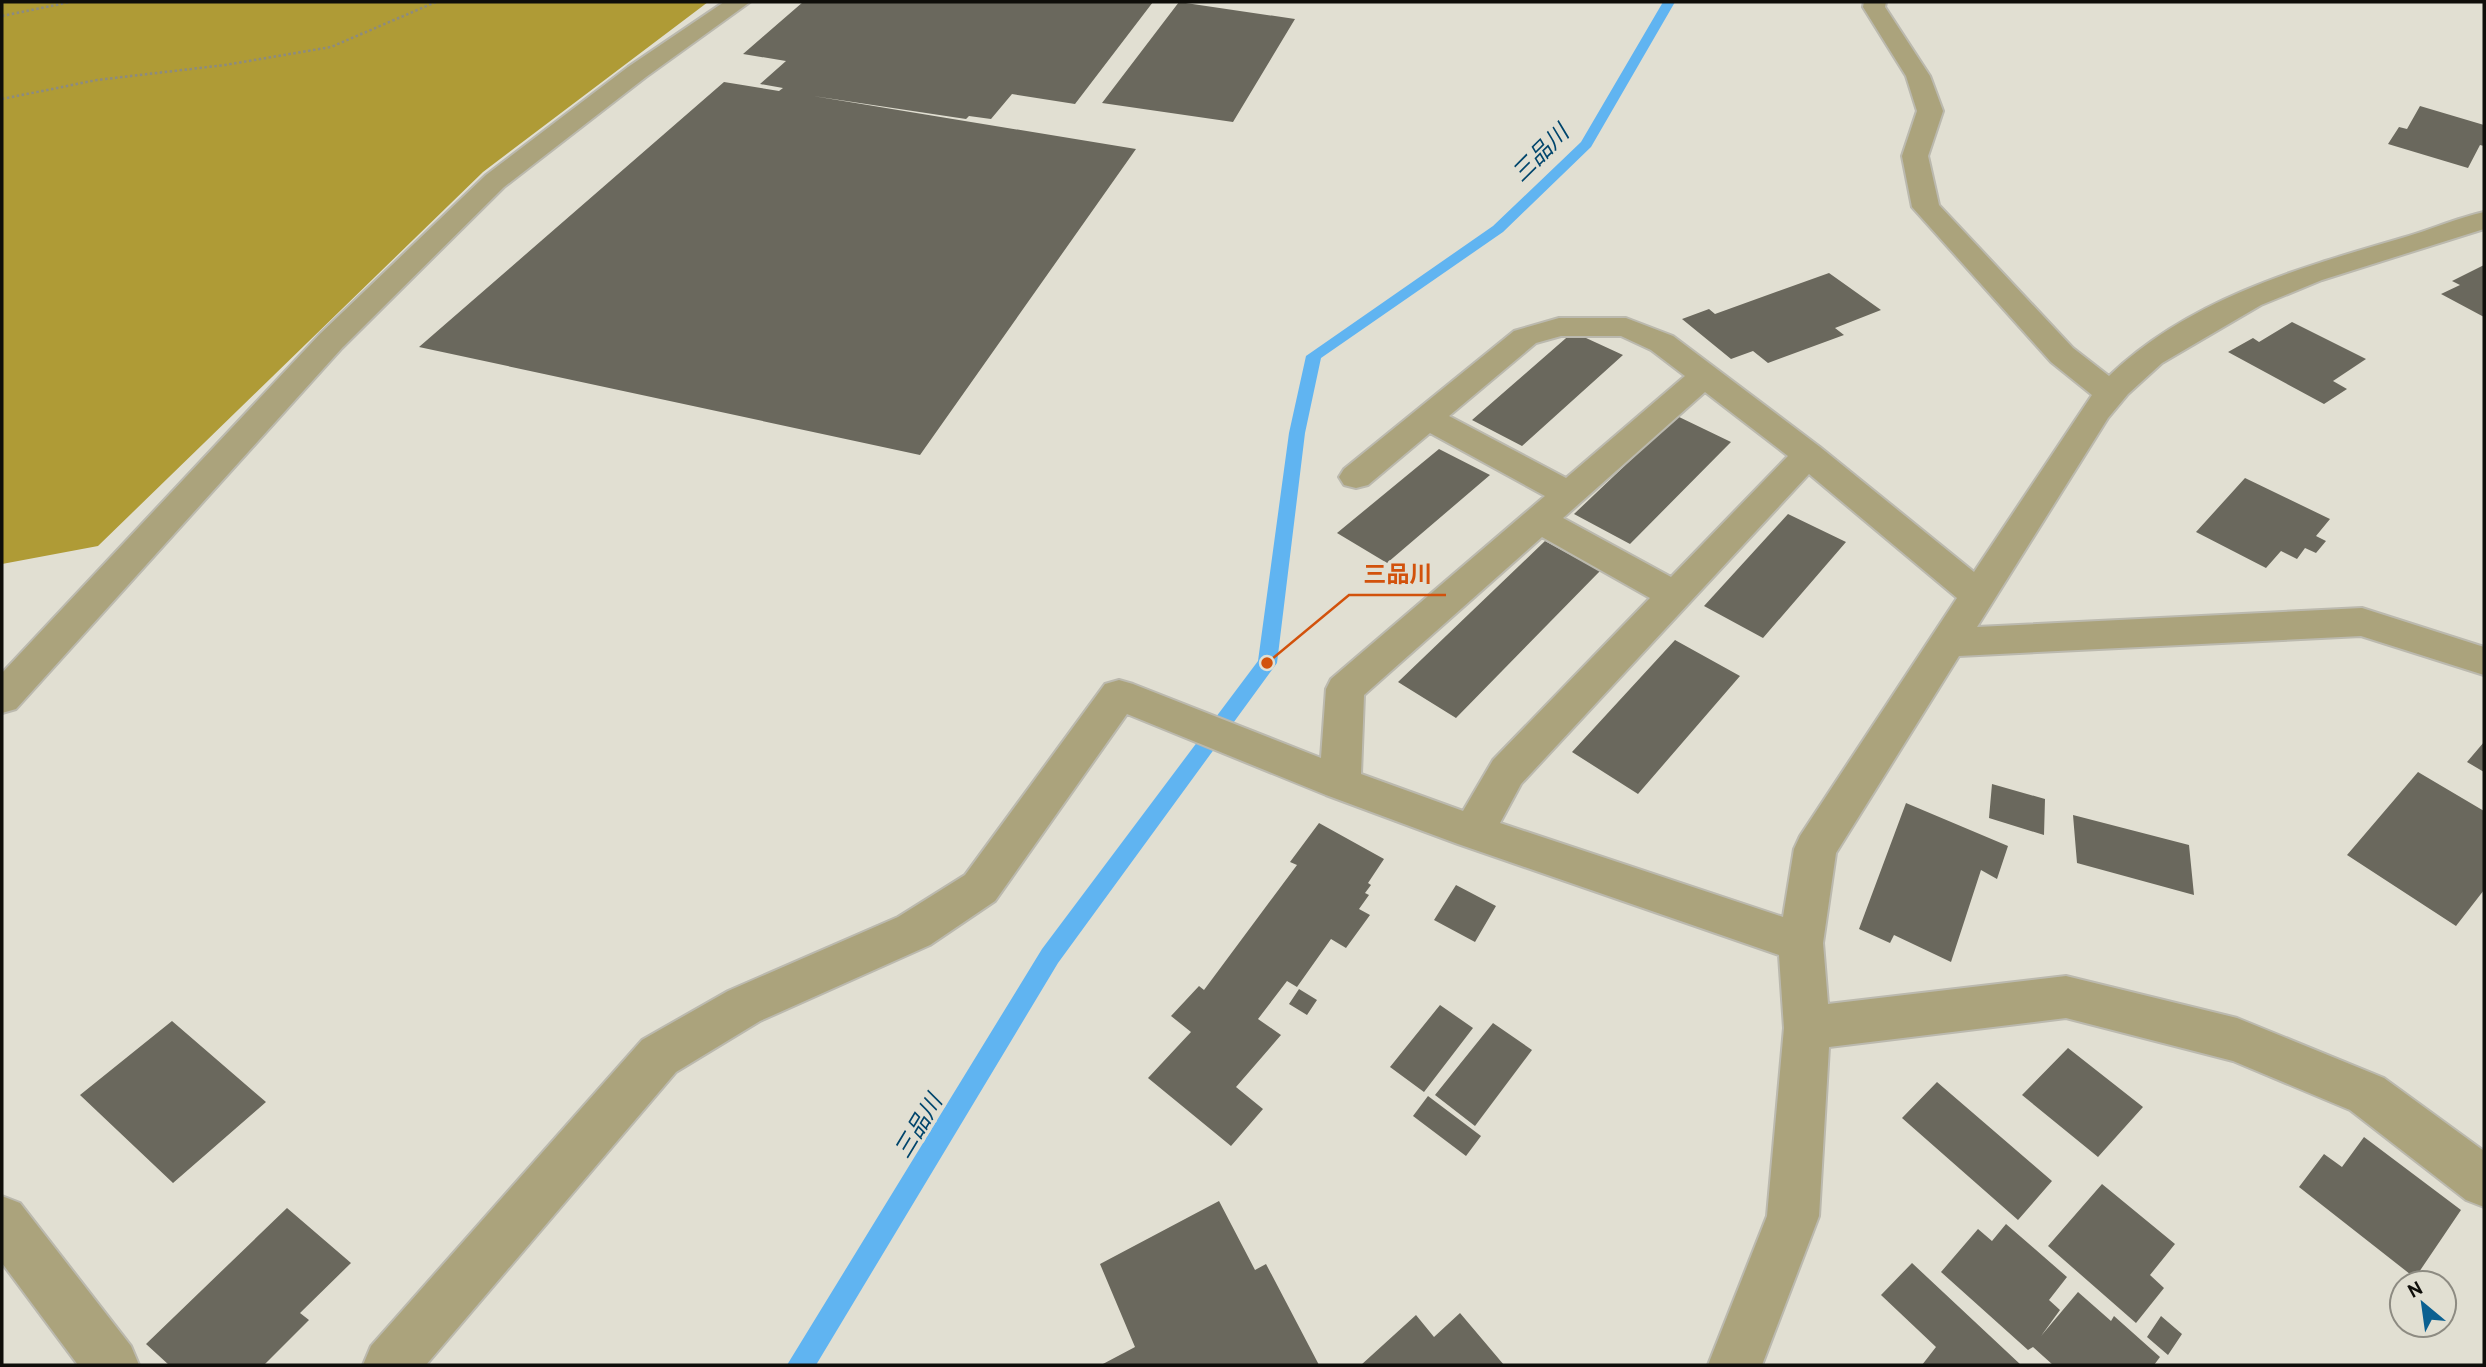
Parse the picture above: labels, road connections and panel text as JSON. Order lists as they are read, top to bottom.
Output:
{
  "water": ["三品川"],
  "places": ["三品川"],
  "north": "top left"
}
